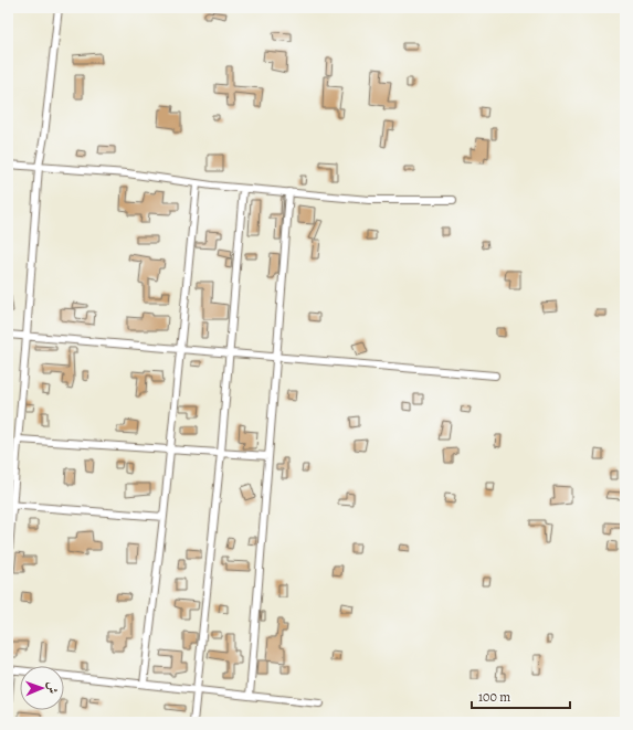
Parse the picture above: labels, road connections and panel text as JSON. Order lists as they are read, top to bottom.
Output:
{
  "scale_bar": "100 m",
  "north": "right"
}
